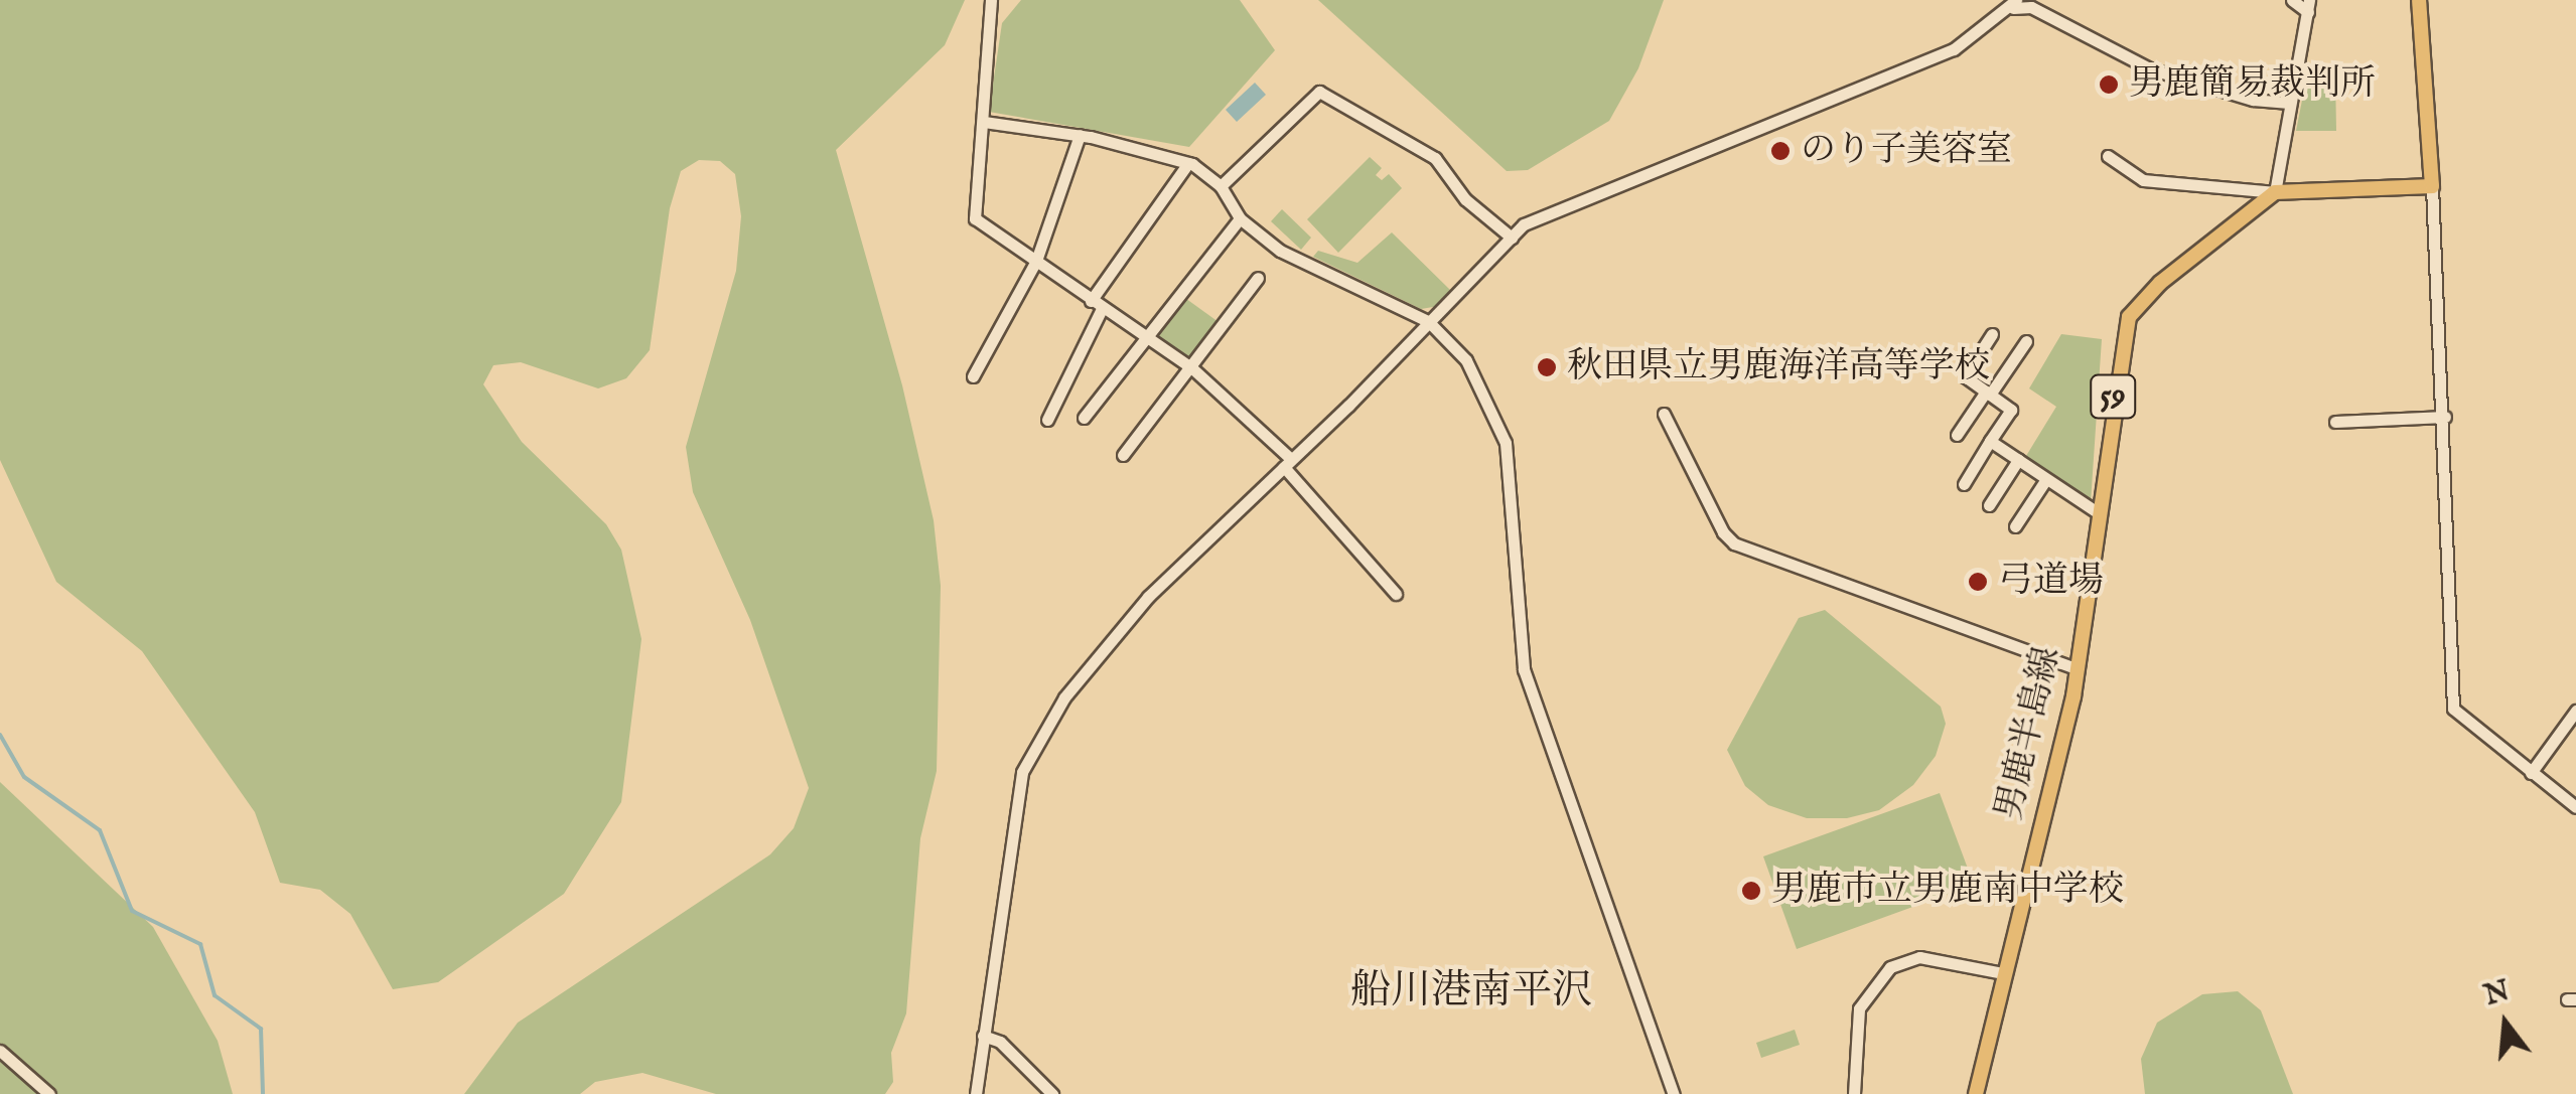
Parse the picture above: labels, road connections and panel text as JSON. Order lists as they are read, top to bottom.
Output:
{
  "streets": {
    "main road": ["59", "男鹿半島線"]
  },
  "districts": ["船川港南平沢"],
  "places": [
    "男鹿簡易裁判所",
    "のり子美容室",
    "秋田県立男鹿海洋高等学校",
    "弓道場",
    "男鹿市立男鹿南中学校"
  ],
  "north": "top"
}
